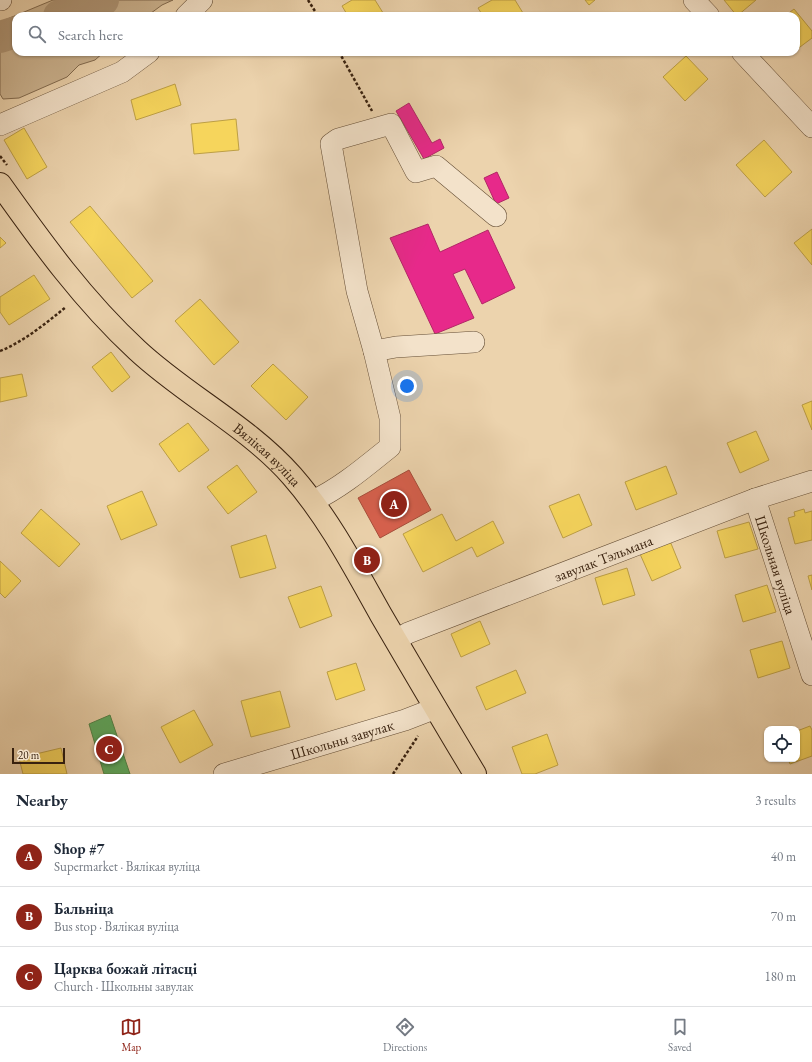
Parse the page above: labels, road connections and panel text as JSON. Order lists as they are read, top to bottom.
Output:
{
  "streets": {
    "main road": ["Вялікая вуліца"],
    "street": ["завулак Тэльмана", "Школьная вуліца", "Школьны завулак"]
  },
  "crossings": [
    ["Вялікая вуліца", "завулак Тэльмана"],
    ["Вялікая вуліца", "Школьны завулак"],
    ["завулак Тэльмана", "Школьная вуліца"]
  ],
  "scale_bar": "20 m",
  "page": {
    "search": "Search here",
    "pins": ["A", "B", "C"],
    "scale": "20 m",
    "heading": ["Nearby", "3 results"],
    "list": [
      {
        "mark": "A",
        "name": "Shop #7",
        "note": "Supermarket · Вялікая вуліца",
        "value": "40 m"
      },
      {
        "mark": "B",
        "name": "Бальніца",
        "note": "Bus stop · Вялікая вуліца",
        "value": "70 m"
      },
      {
        "mark": "C",
        "name": "Царква божай літасці",
        "note": "Church · Школьны завулак",
        "value": "180 m"
      }
    ],
    "nav": ["Map", "Directions", "Saved"]
  }
}
